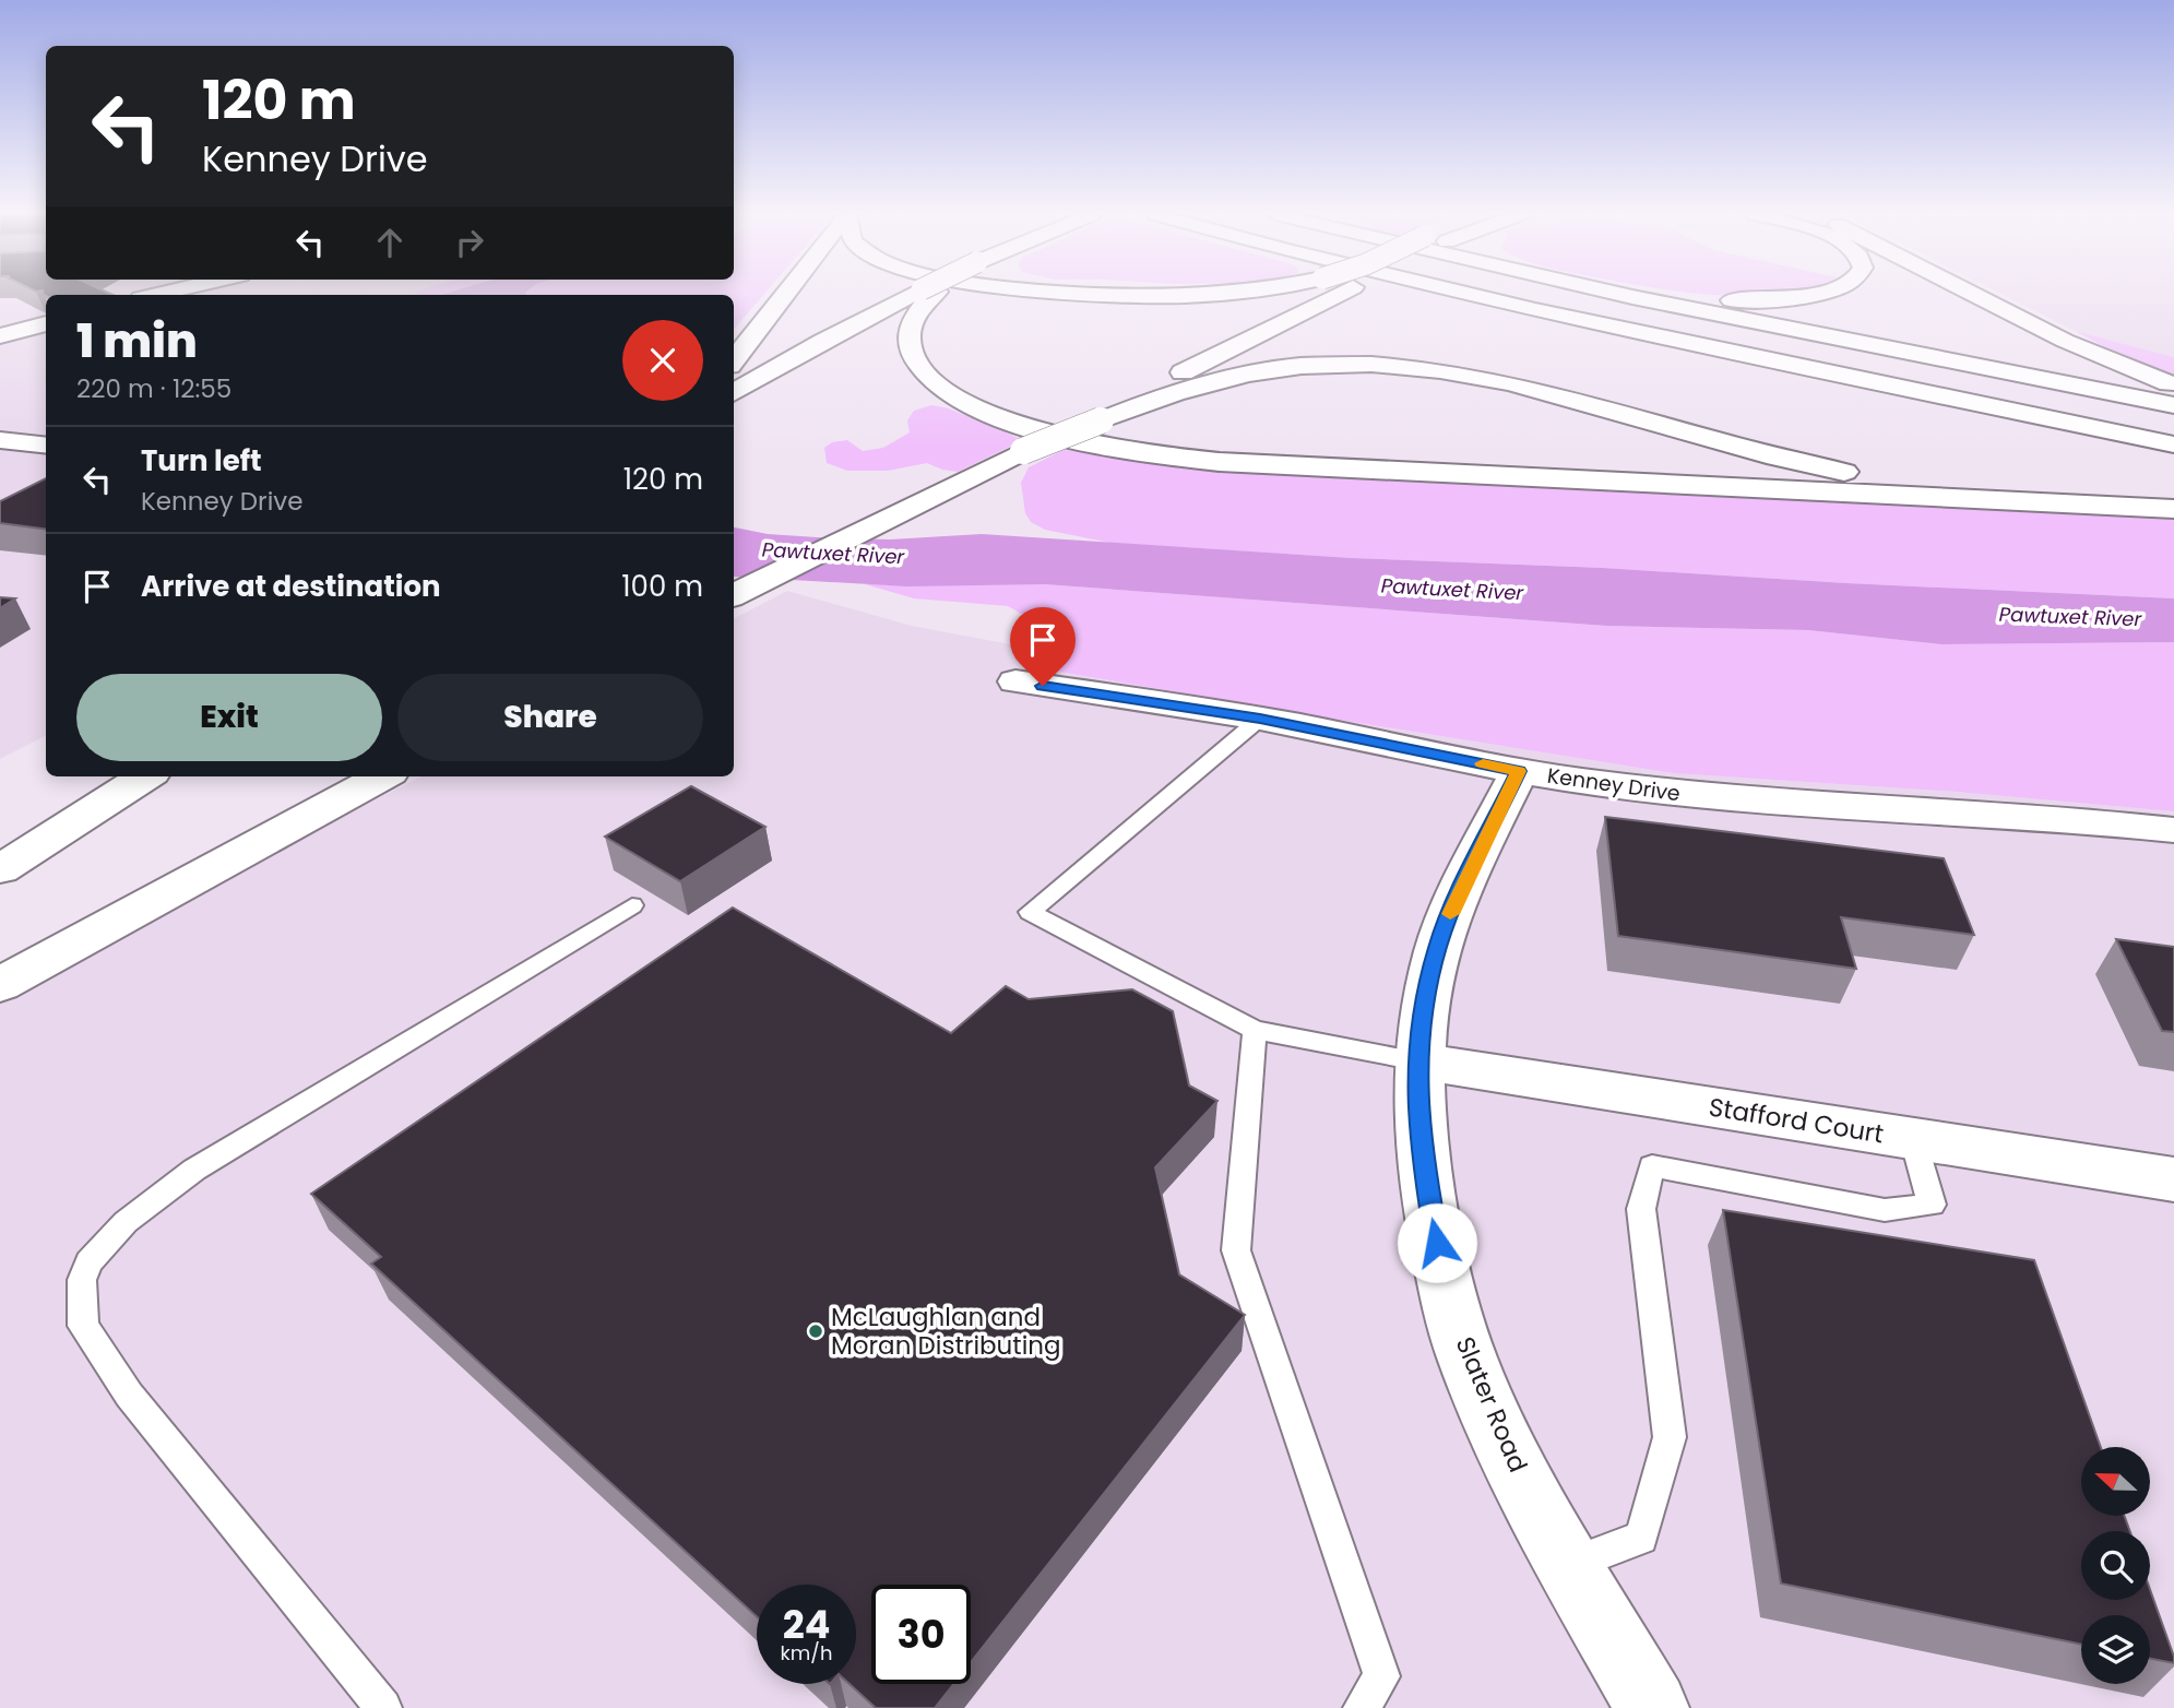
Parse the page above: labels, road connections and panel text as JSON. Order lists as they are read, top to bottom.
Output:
{
  "streets": {
    "main road": ["Kenney Drive", "Stafford Court", "Slater Road"]
  },
  "crossings": [
    ["Kenney Drive", "Slater Road"],
    ["Stafford Court", "Slater Road"]
  ],
  "water": ["Pawtuxet River"],
  "places": ["McLaughlan and Moran Distributing"],
  "north": "left",
  "page": {
    "turn": ["120 m", "Kenney Drive"],
    "heading": ["1 min", "220 m · 12:55"],
    "list": [
      {
        "name": "Turn left",
        "note": "Kenney Drive",
        "value": "120 m"
      },
      {
        "name": "Arrive at destination",
        "value": "100 m"
      }
    ],
    "buttons": ["Exit", "Share"],
    "speed": "24 km/h",
    "limit": "30"
  }
}
